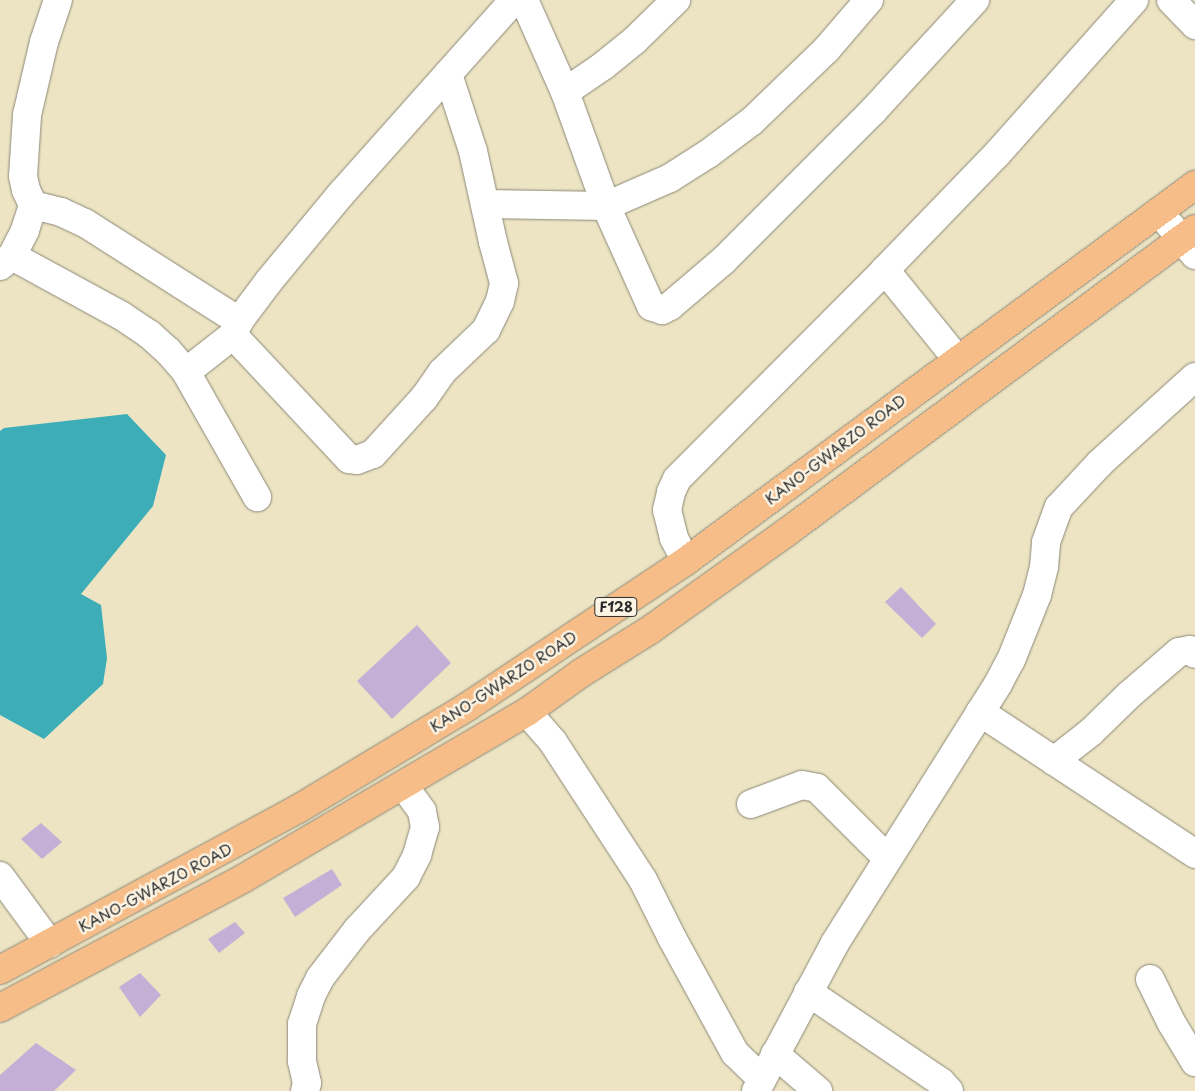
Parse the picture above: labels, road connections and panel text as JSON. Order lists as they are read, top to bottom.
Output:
{
  "streets": {
    "main road": ["KANO-GWARZO ROAD", "F128"]
  }
}
